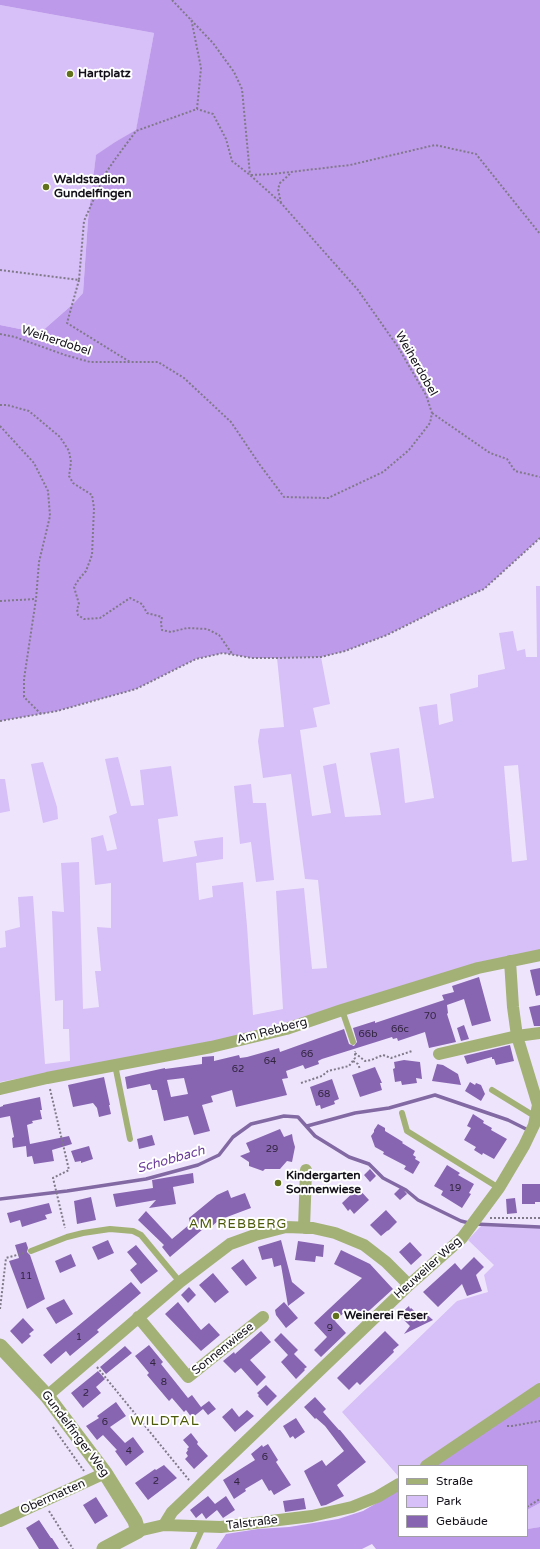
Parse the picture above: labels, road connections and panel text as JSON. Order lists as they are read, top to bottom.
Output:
{
  "streets": {
    "street": [
      "Am Rebberg",
      "Heuweiler Weg",
      "Sonnenwiese",
      "Gundelfinger Weg",
      "Obermatten",
      "Talstraße"
    ],
    "path": ["Weiherdobel"]
  },
  "crossings": [
    ["Am Rebberg", "Heuweiler Weg"],
    ["Heuweiler Weg", "Talstraße"],
    ["Gundelfinger Weg", "Obermatten"],
    ["Gundelfinger Weg", "Talstraße"]
  ],
  "districts": ["AM REBBERG", "WILDTAL"],
  "water": ["Schobbach"],
  "places": [
    "Hartplatz",
    "Waldstadion Gundelfingen",
    "Kindergarten Sonnenwiese",
    "Weinerei Feser"
  ],
  "house_numbers": [
    "70",
    "66c",
    "66b",
    "66",
    "64",
    "62",
    "68",
    "29",
    "19",
    "11",
    "9",
    "1",
    "4",
    "8",
    "2",
    "6",
    "4",
    "6",
    "2",
    "4"
  ],
  "legend": ["Straße", "Park", "Gebäude"]
}
